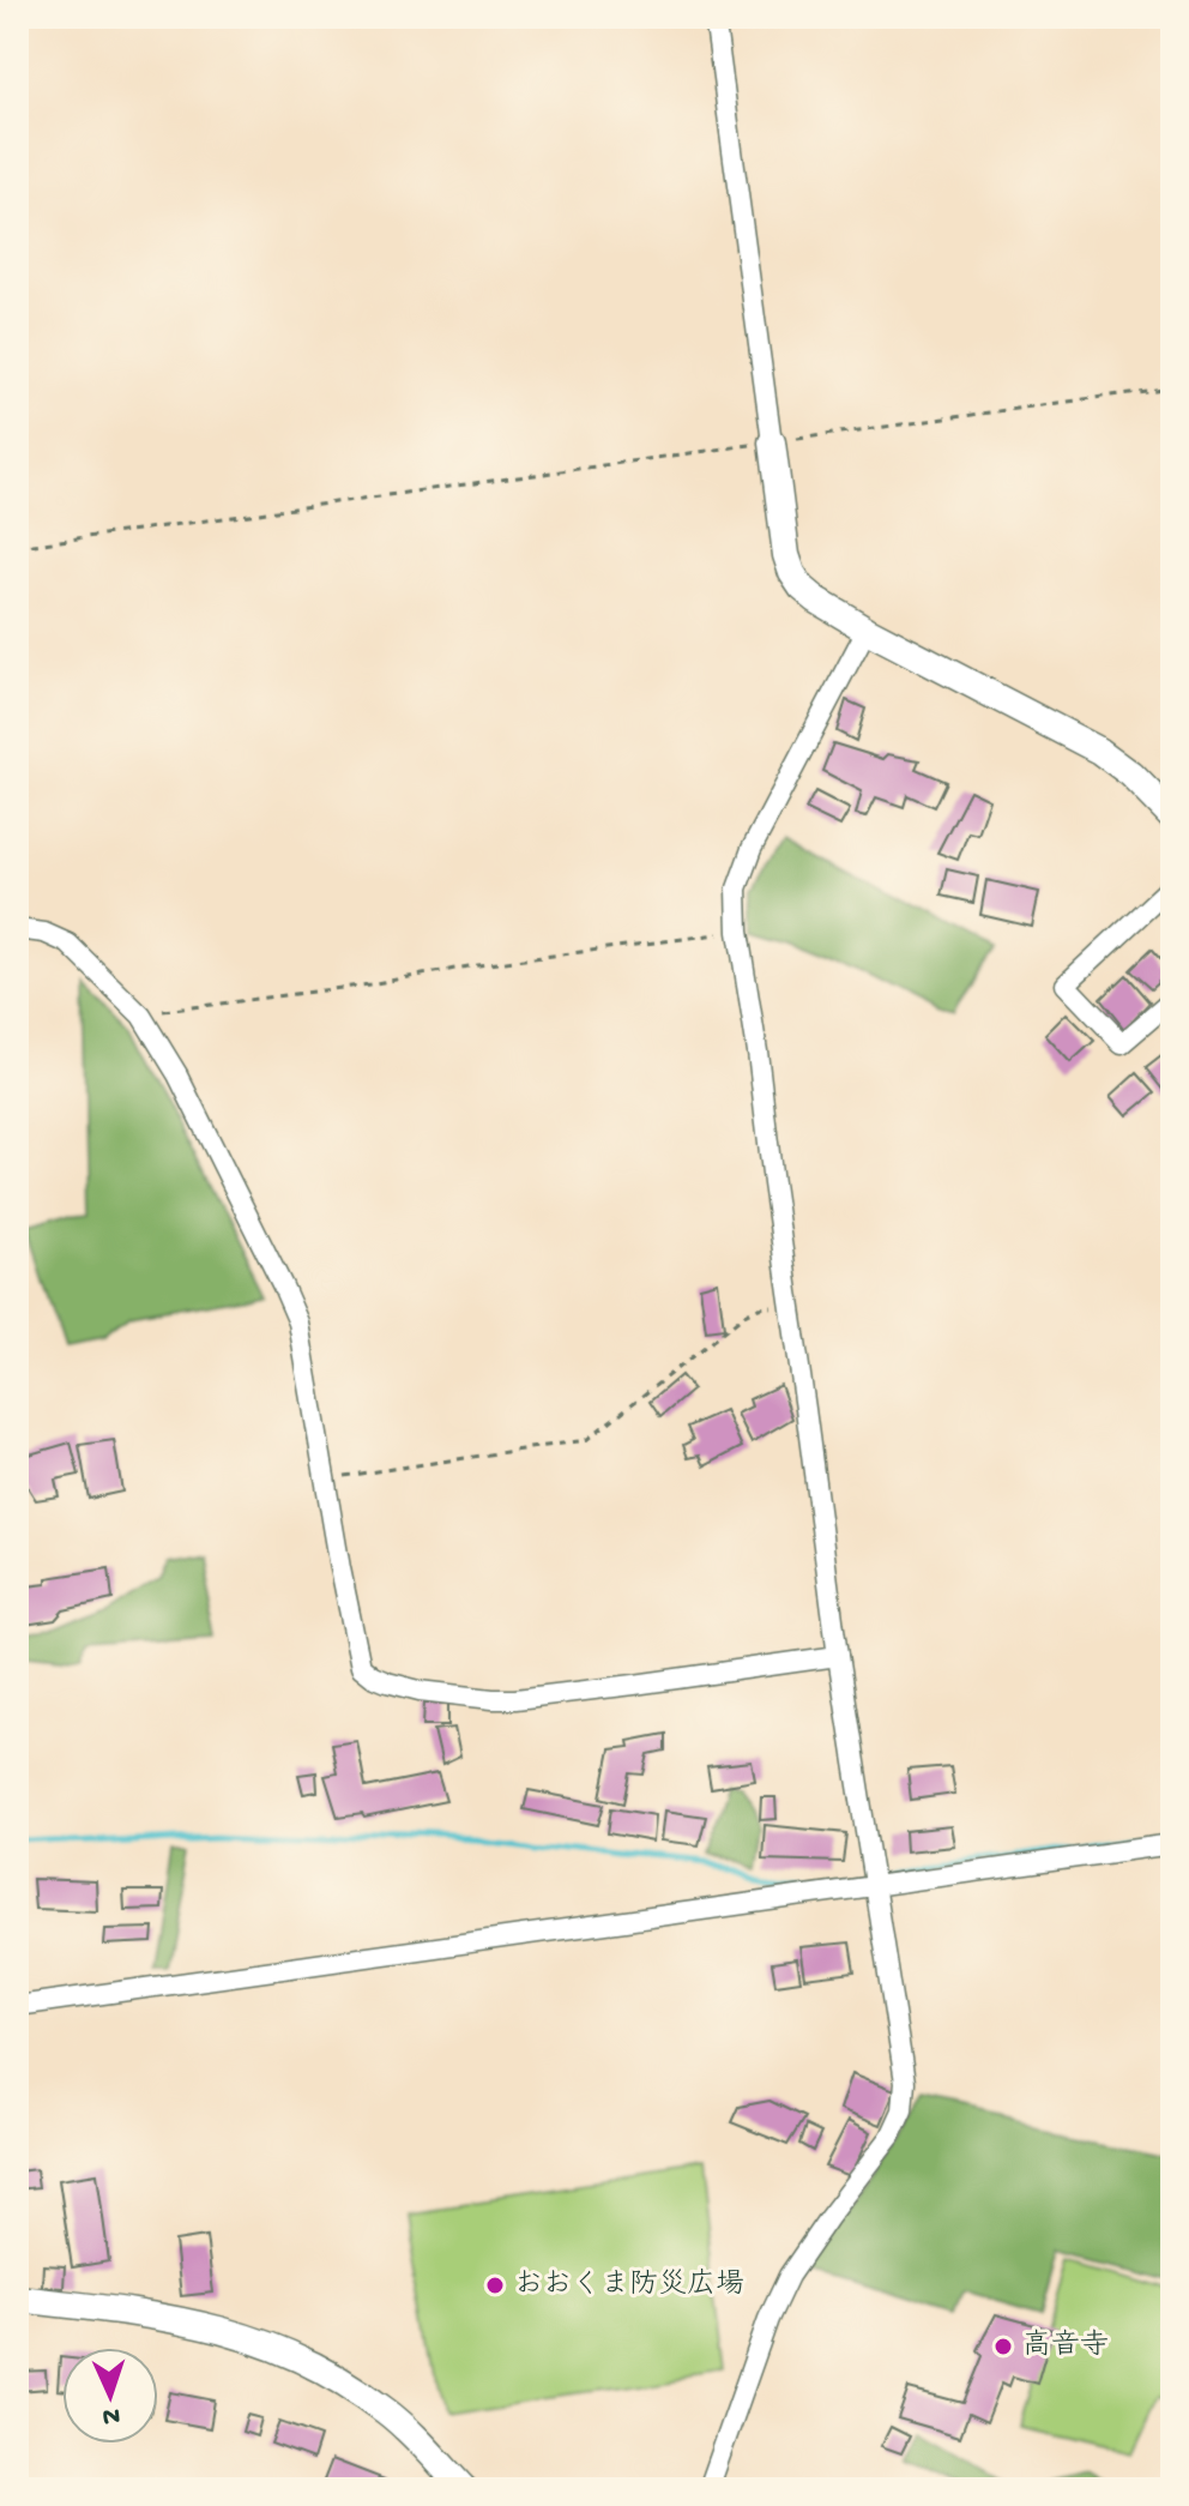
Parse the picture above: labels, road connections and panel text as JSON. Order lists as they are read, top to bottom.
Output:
{
  "places": ["おおくま防災広場", "高音寺"],
  "north": "bottom"
}
